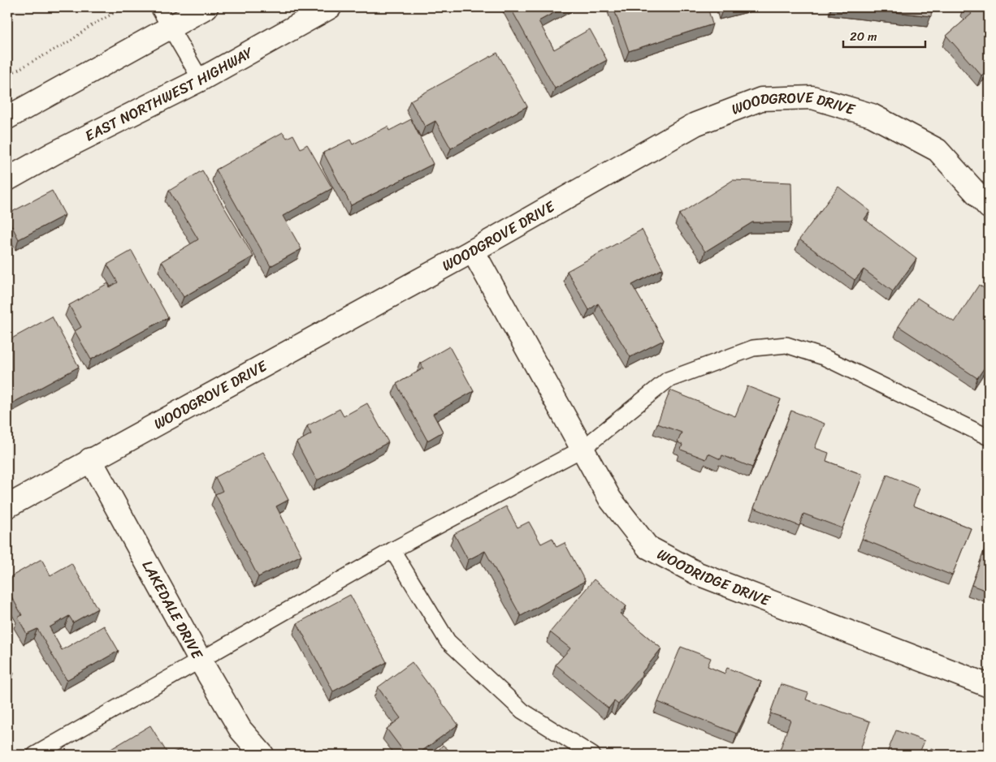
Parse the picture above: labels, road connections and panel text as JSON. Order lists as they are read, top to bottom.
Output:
{
  "streets": {
    "street": [
      "EAST NORTHWEST HIGHWAY",
      "WOODGROVE DRIVE",
      "WOODRIDGE DRIVE",
      "LAKEDALE DRIVE"
    ]
  },
  "crossings": [
    ["WOODGROVE DRIVE", "WOODRIDGE DRIVE"],
    ["WOODGROVE DRIVE", "LAKEDALE DRIVE"]
  ],
  "scale_bar": "20 m"
}
